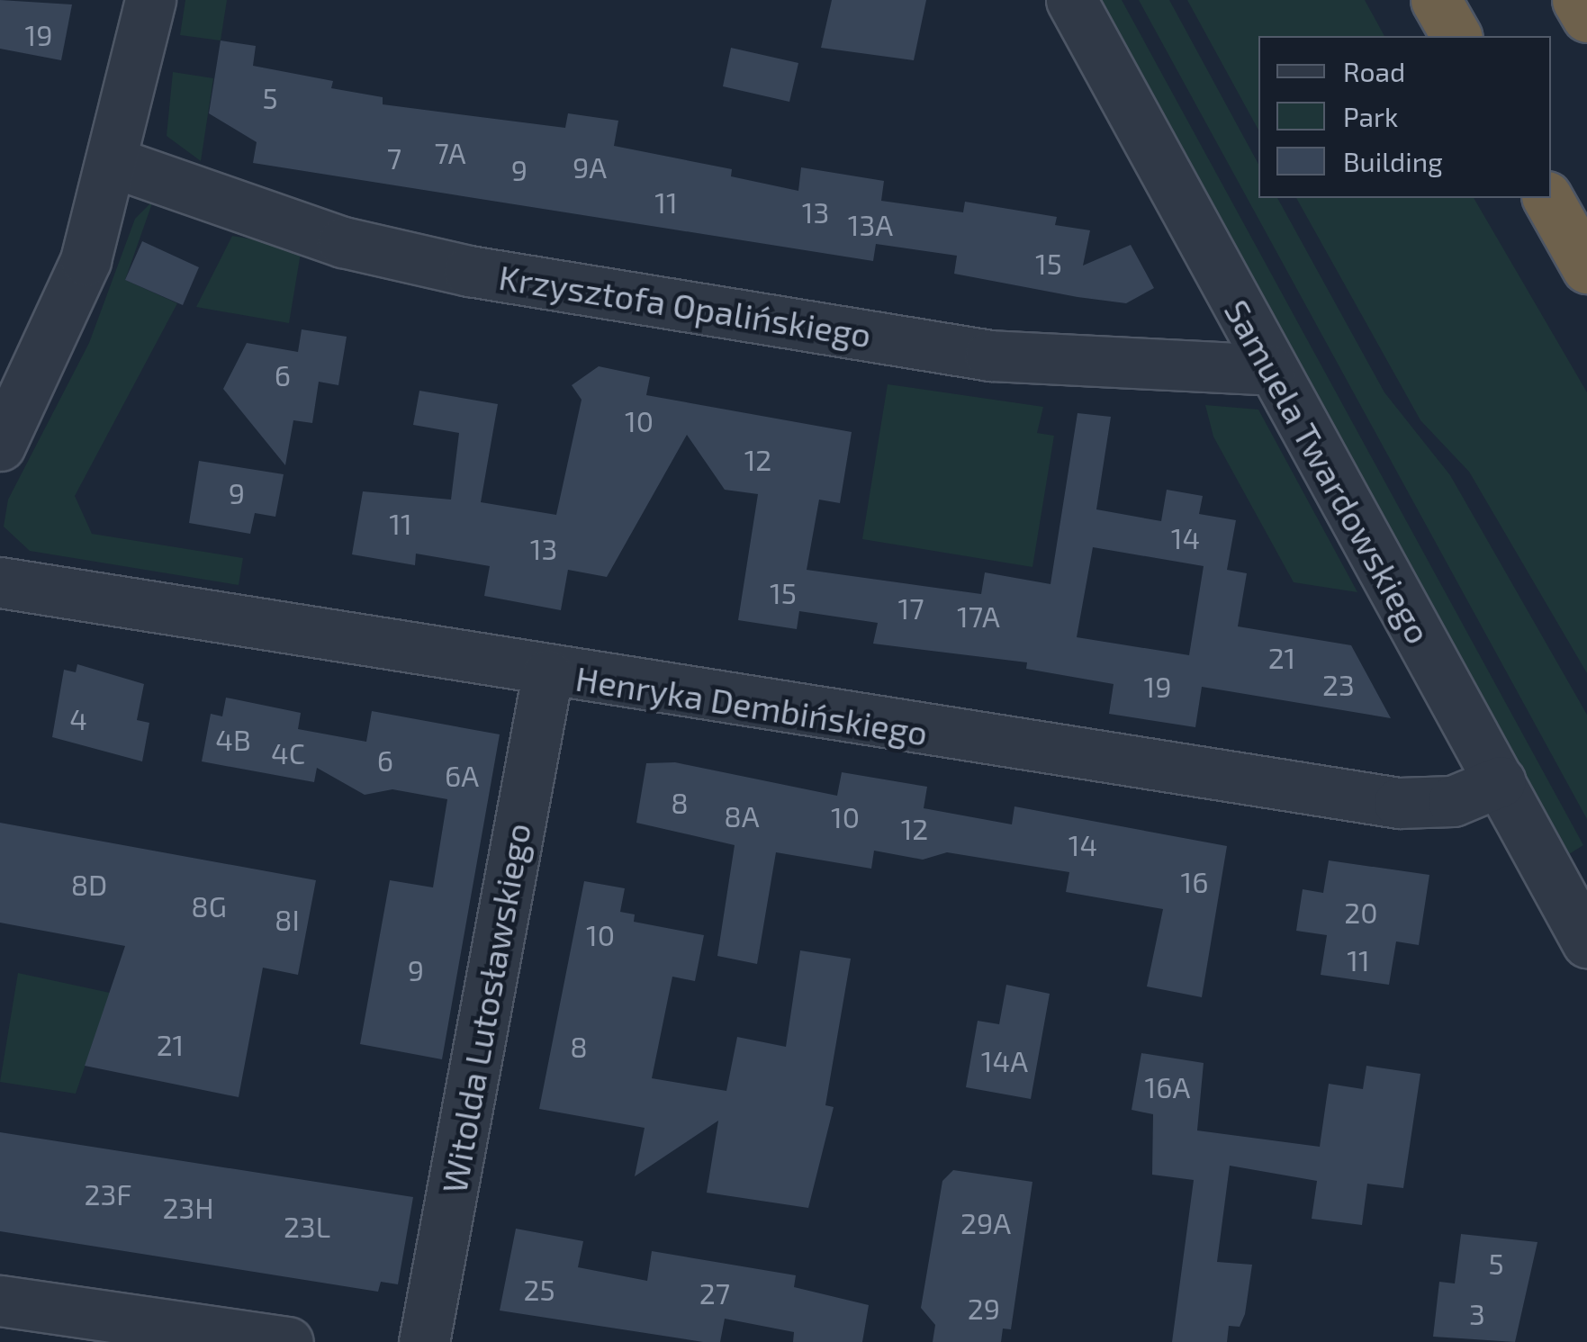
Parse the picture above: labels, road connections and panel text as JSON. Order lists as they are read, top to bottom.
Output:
{
  "streets": {
    "street": [
      "Krzysztofa Opalińskiego",
      "Samuela Twardowskiego",
      "Henryka Dembińskiego",
      "Witolda Lutosławskiego"
    ]
  },
  "crossings": [
    ["Krzysztofa Opalińskiego", "Samuela Twardowskiego"],
    ["Samuela Twardowskiego", "Henryka Dembińskiego"],
    ["Henryka Dembińskiego", "Witolda Lutosławskiego"]
  ],
  "house_numbers": [
    "19",
    "5",
    "7A",
    "7",
    "9A",
    "9",
    "11",
    "13",
    "13A",
    "15",
    "6",
    "10",
    "12",
    "9",
    "11",
    "14",
    "13",
    "15",
    "17",
    "17A",
    "21",
    "23",
    "19",
    "4",
    "4B",
    "4C",
    "6",
    "6A",
    "8",
    "8A",
    "10",
    "12",
    "14",
    "16",
    "8D",
    "8G",
    "20",
    "8I",
    "10",
    "11",
    "9",
    "21",
    "8",
    "14A",
    "16A",
    "23F",
    "23H",
    "29A",
    "23L",
    "5",
    "25",
    "27",
    "29",
    "3"
  ],
  "legend": ["Road", "Park", "Building"]
}
